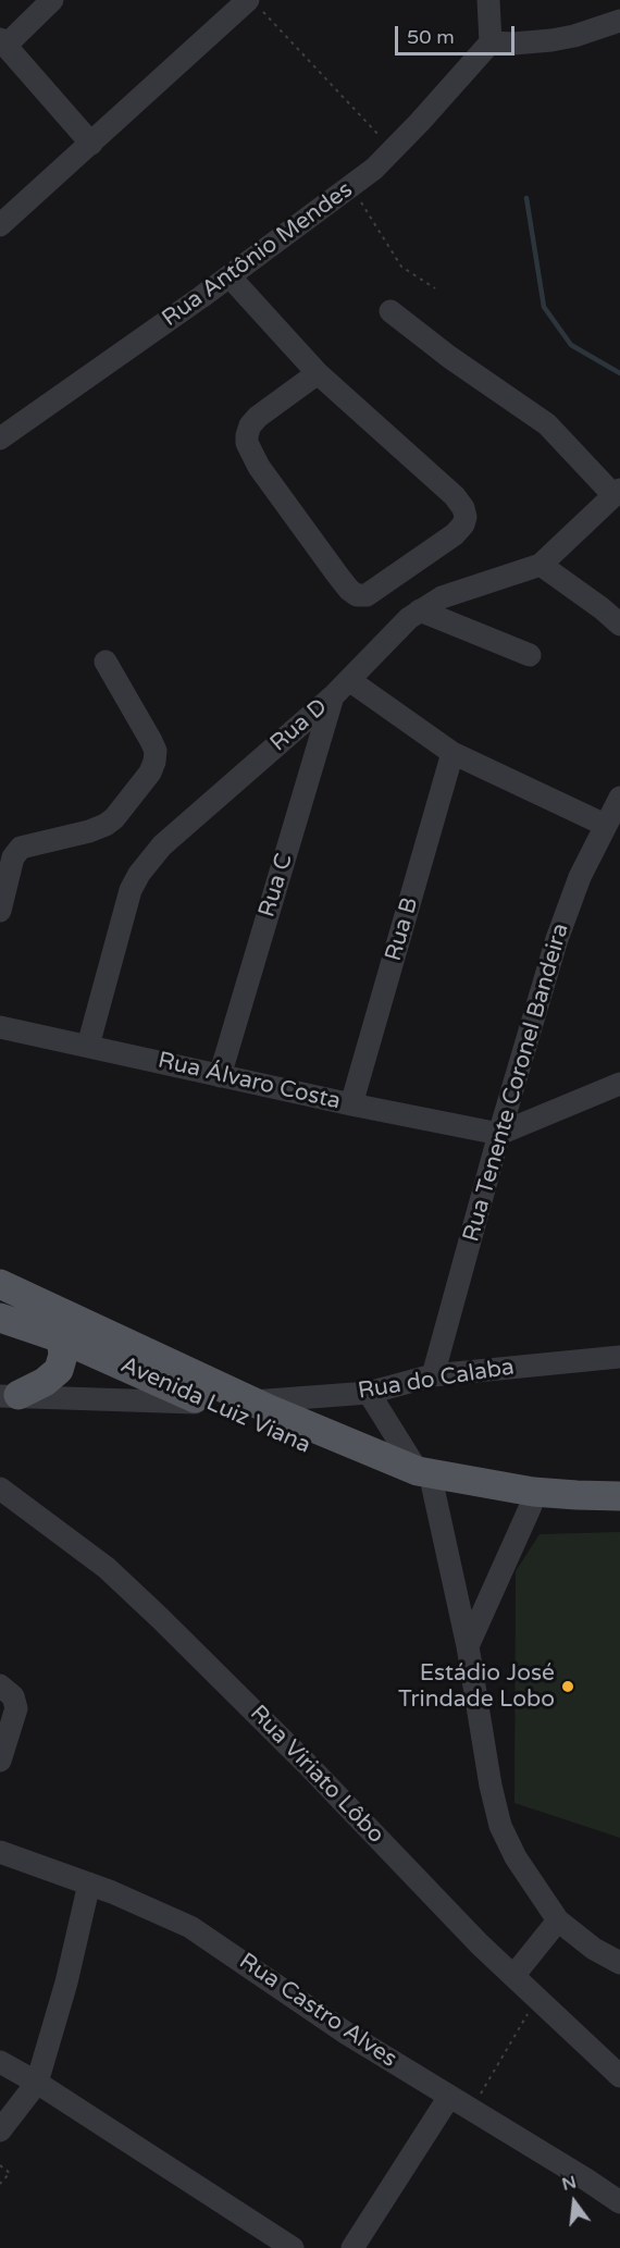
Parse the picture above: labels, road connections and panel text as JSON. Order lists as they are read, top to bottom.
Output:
{
  "streets": {
    "main road": ["Avenida Luiz Viana"],
    "street": [
      "Rua Antônio Mendes",
      "Rua D",
      "Rua C",
      "Rua B",
      "Rua Álvaro Costa",
      "Rua Tenente Coronel Bandeira",
      "Rua do Calaba",
      "Rua Viriato Lôbo",
      "Rua Castro Alves"
    ]
  },
  "crossings": [
    ["Rua D", "Rua C"],
    ["Rua D", "Rua Álvaro Costa"],
    ["Rua C", "Rua Álvaro Costa"],
    ["Rua B", "Rua Álvaro Costa"],
    ["Rua Álvaro Costa", "Rua Tenente Coronel Bandeira"],
    ["Rua Tenente Coronel Bandeira", "Rua do Calaba"],
    ["Rua do Calaba", "Avenida Luiz Viana"]
  ],
  "places": ["Estádio José Trindade Lobo"],
  "scale_bar": "50 m",
  "north": "top"
}
